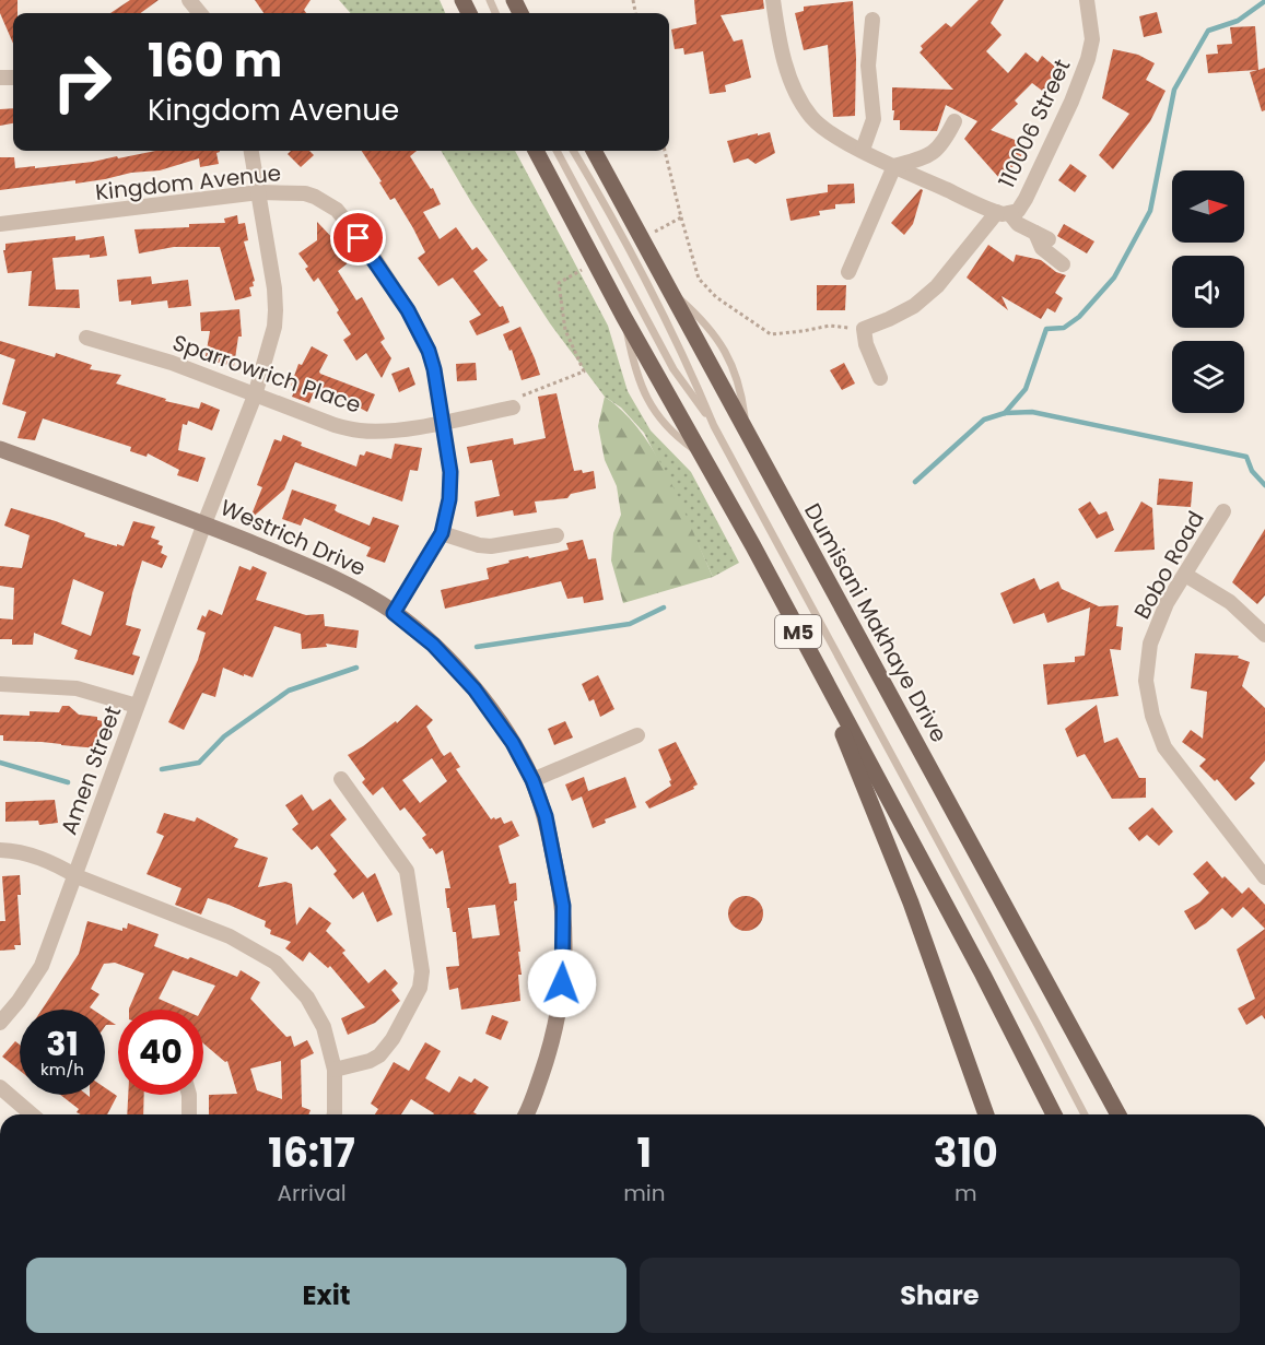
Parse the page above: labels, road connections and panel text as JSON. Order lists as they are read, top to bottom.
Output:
{
  "streets": {
    "main road": ["Dumisani Makhaye Drive", "M5"],
    "street": [
      "110006 Street",
      "Kingdom Avenue",
      "Sparrowrich Place",
      "Westrich Drive",
      "Bobo Road",
      "Amen Street"
    ]
  },
  "crossings": [
    ["Kingdom Avenue", "Sparrowrich Place"],
    ["Kingdom Avenue", "Westrich Drive"],
    ["Kingdom Avenue", "Amen Street"],
    ["Sparrowrich Place", "Amen Street"],
    ["Westrich Drive", "Amen Street"]
  ],
  "north": "right",
  "page": {
    "turn": ["160 m", "Kingdom Avenue"],
    "speed": "31 km/h",
    "limit": "40",
    "eta": [
      "16:17",
      "Arrival",
      "1",
      "min",
      "310",
      "m"
    ],
    "buttons": ["Exit", "Share"]
  }
}
